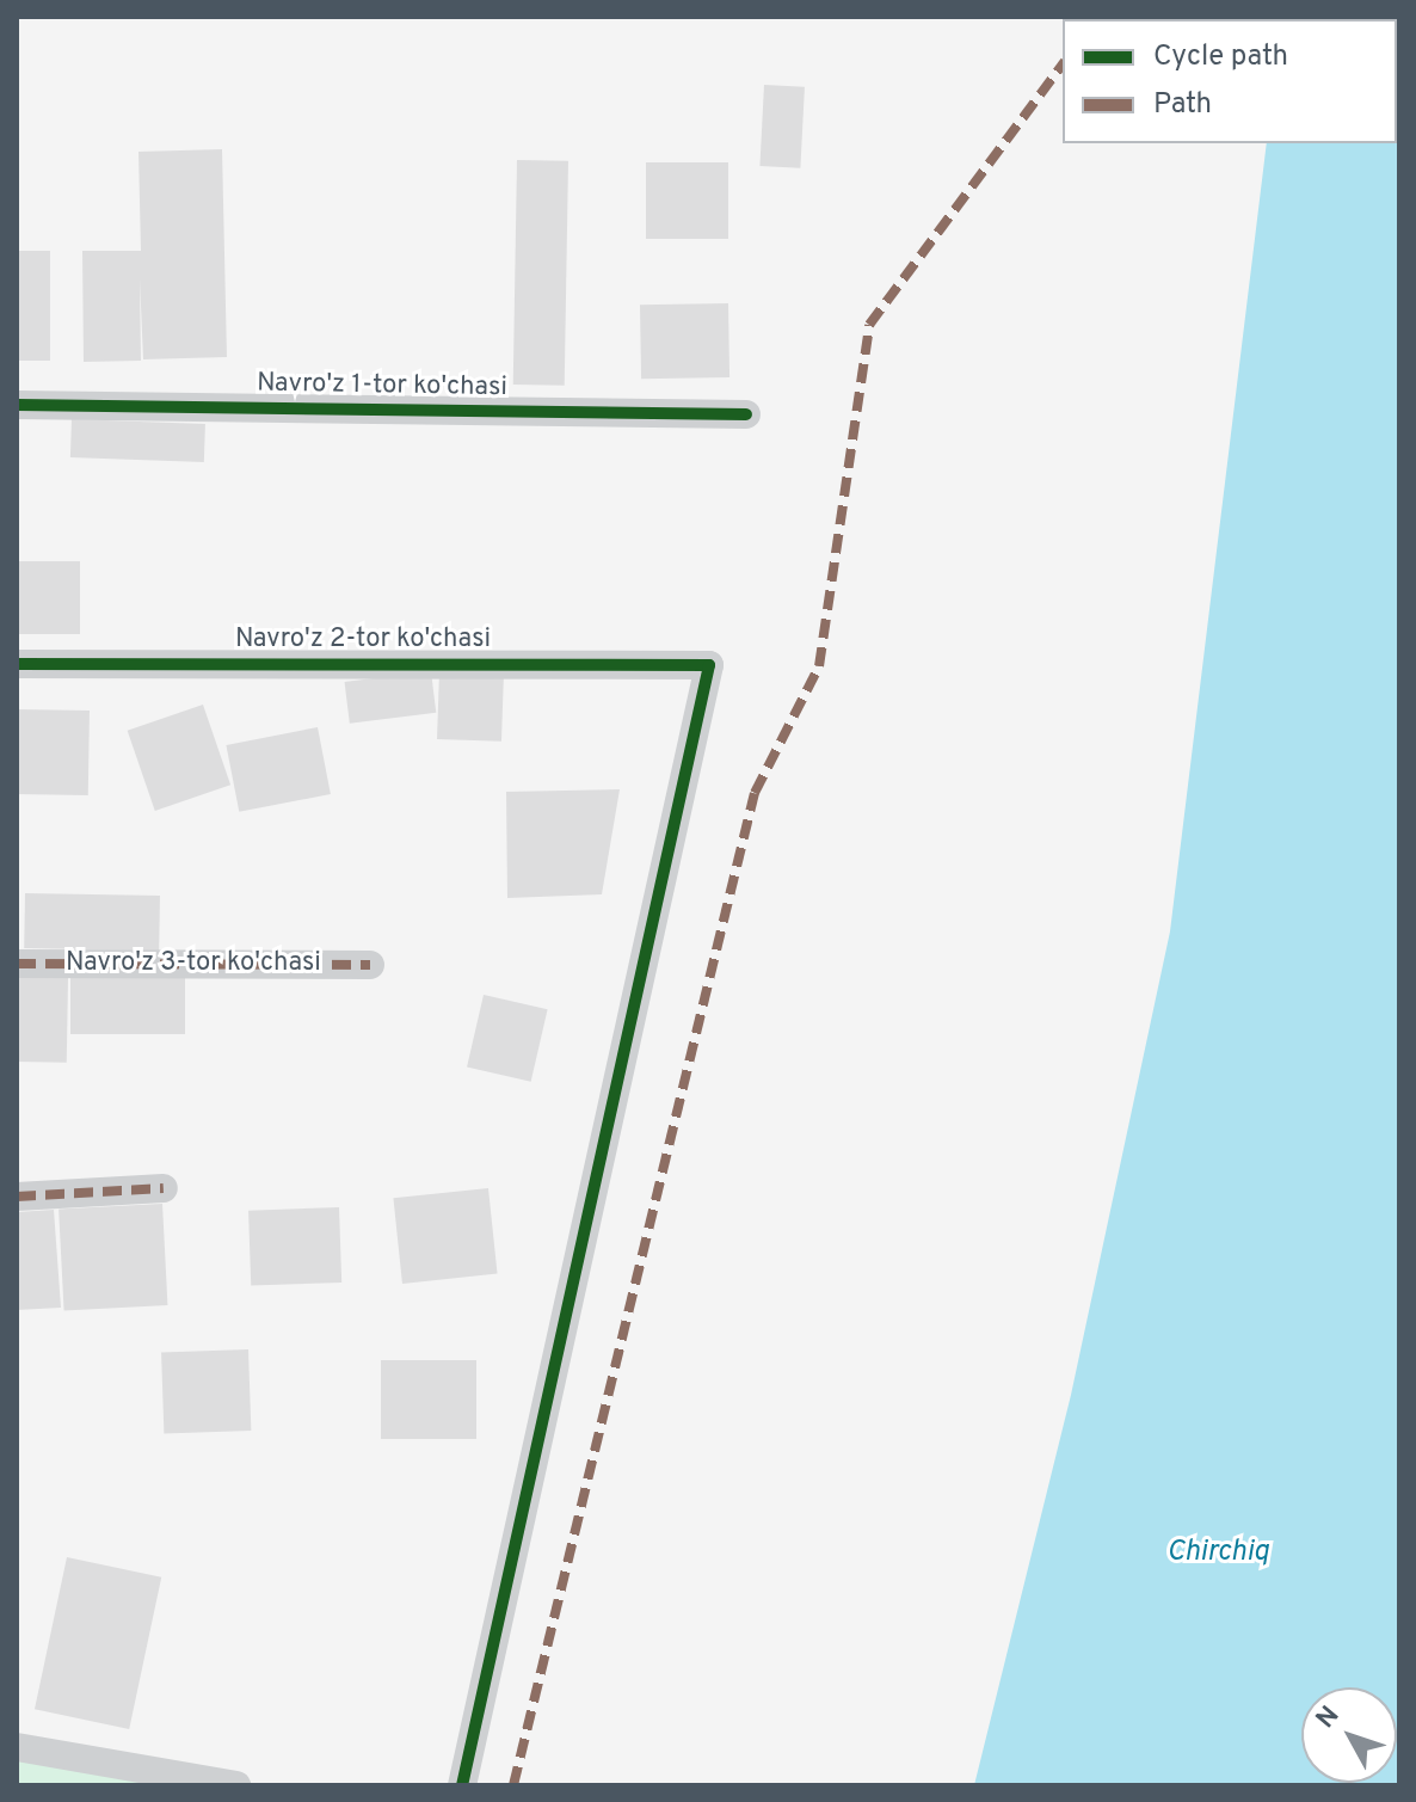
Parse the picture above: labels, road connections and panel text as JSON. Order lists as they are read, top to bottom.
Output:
{
  "streets": {
    "street": ["Navro'z 1-tor ko'chasi", "Navro'z 2-tor ko'chasi", "Navro'z 3-tor ko'chasi"]
  },
  "water": ["Chirchiq"],
  "legend": ["Cycle path", "Path"],
  "north": "top left"
}
